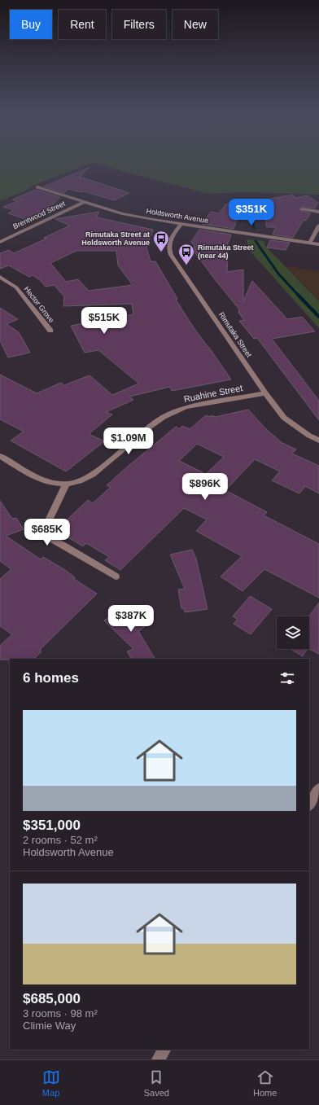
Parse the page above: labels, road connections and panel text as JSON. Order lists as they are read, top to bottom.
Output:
{
  "streets": {
    "street": [
      "Brentwood Street",
      "Holdsworth Avenue",
      "Hector Grove",
      "Rimutaka Street",
      "Ruahine Street"
    ]
  },
  "crossings": [
    ["Brentwood Street", "Holdsworth Avenue"],
    ["Holdsworth Avenue", "Rimutaka Street"],
    ["Rimutaka Street", "Ruahine Street"]
  ],
  "places": {
    "bus stop": ["Rimutaka Street at Holdsworth Avenue", "Rimutaka Street (near 44)"]
  },
  "page": {
    "chip": [
      "Buy",
      "Rent",
      "Filters",
      "New"
    ],
    "price": [
      "$351K",
      "$515K",
      "$1.09M",
      "$896K",
      "$685K",
      "$387K"
    ],
    "heading": "6 homes",
    "list": [
      {
        "name": "$351,000",
        "note": "2 rooms · 52 m² · Holdsworth Avenue"
      },
      {
        "name": "$685,000",
        "note": "3 rooms · 98 m² · Climie Way"
      }
    ],
    "tabs": ["Map", "Saved", "Home"]
  }
}
